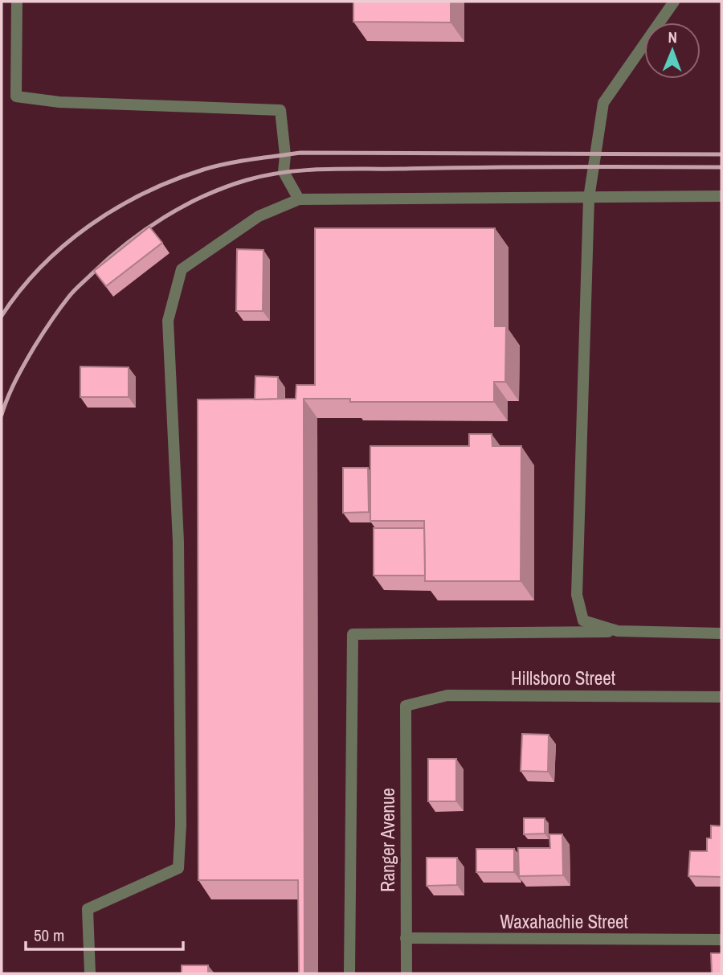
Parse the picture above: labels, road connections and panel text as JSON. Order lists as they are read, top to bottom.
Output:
{
  "streets": {
    "street": ["Hillsboro Street", "Ranger Avenue", "Waxahachie Street"]
  },
  "crossings": [
    ["Hillsboro Street", "Ranger Avenue"],
    ["Ranger Avenue", "Waxahachie Street"]
  ],
  "scale_bar": "50 m",
  "north": "top"
}
